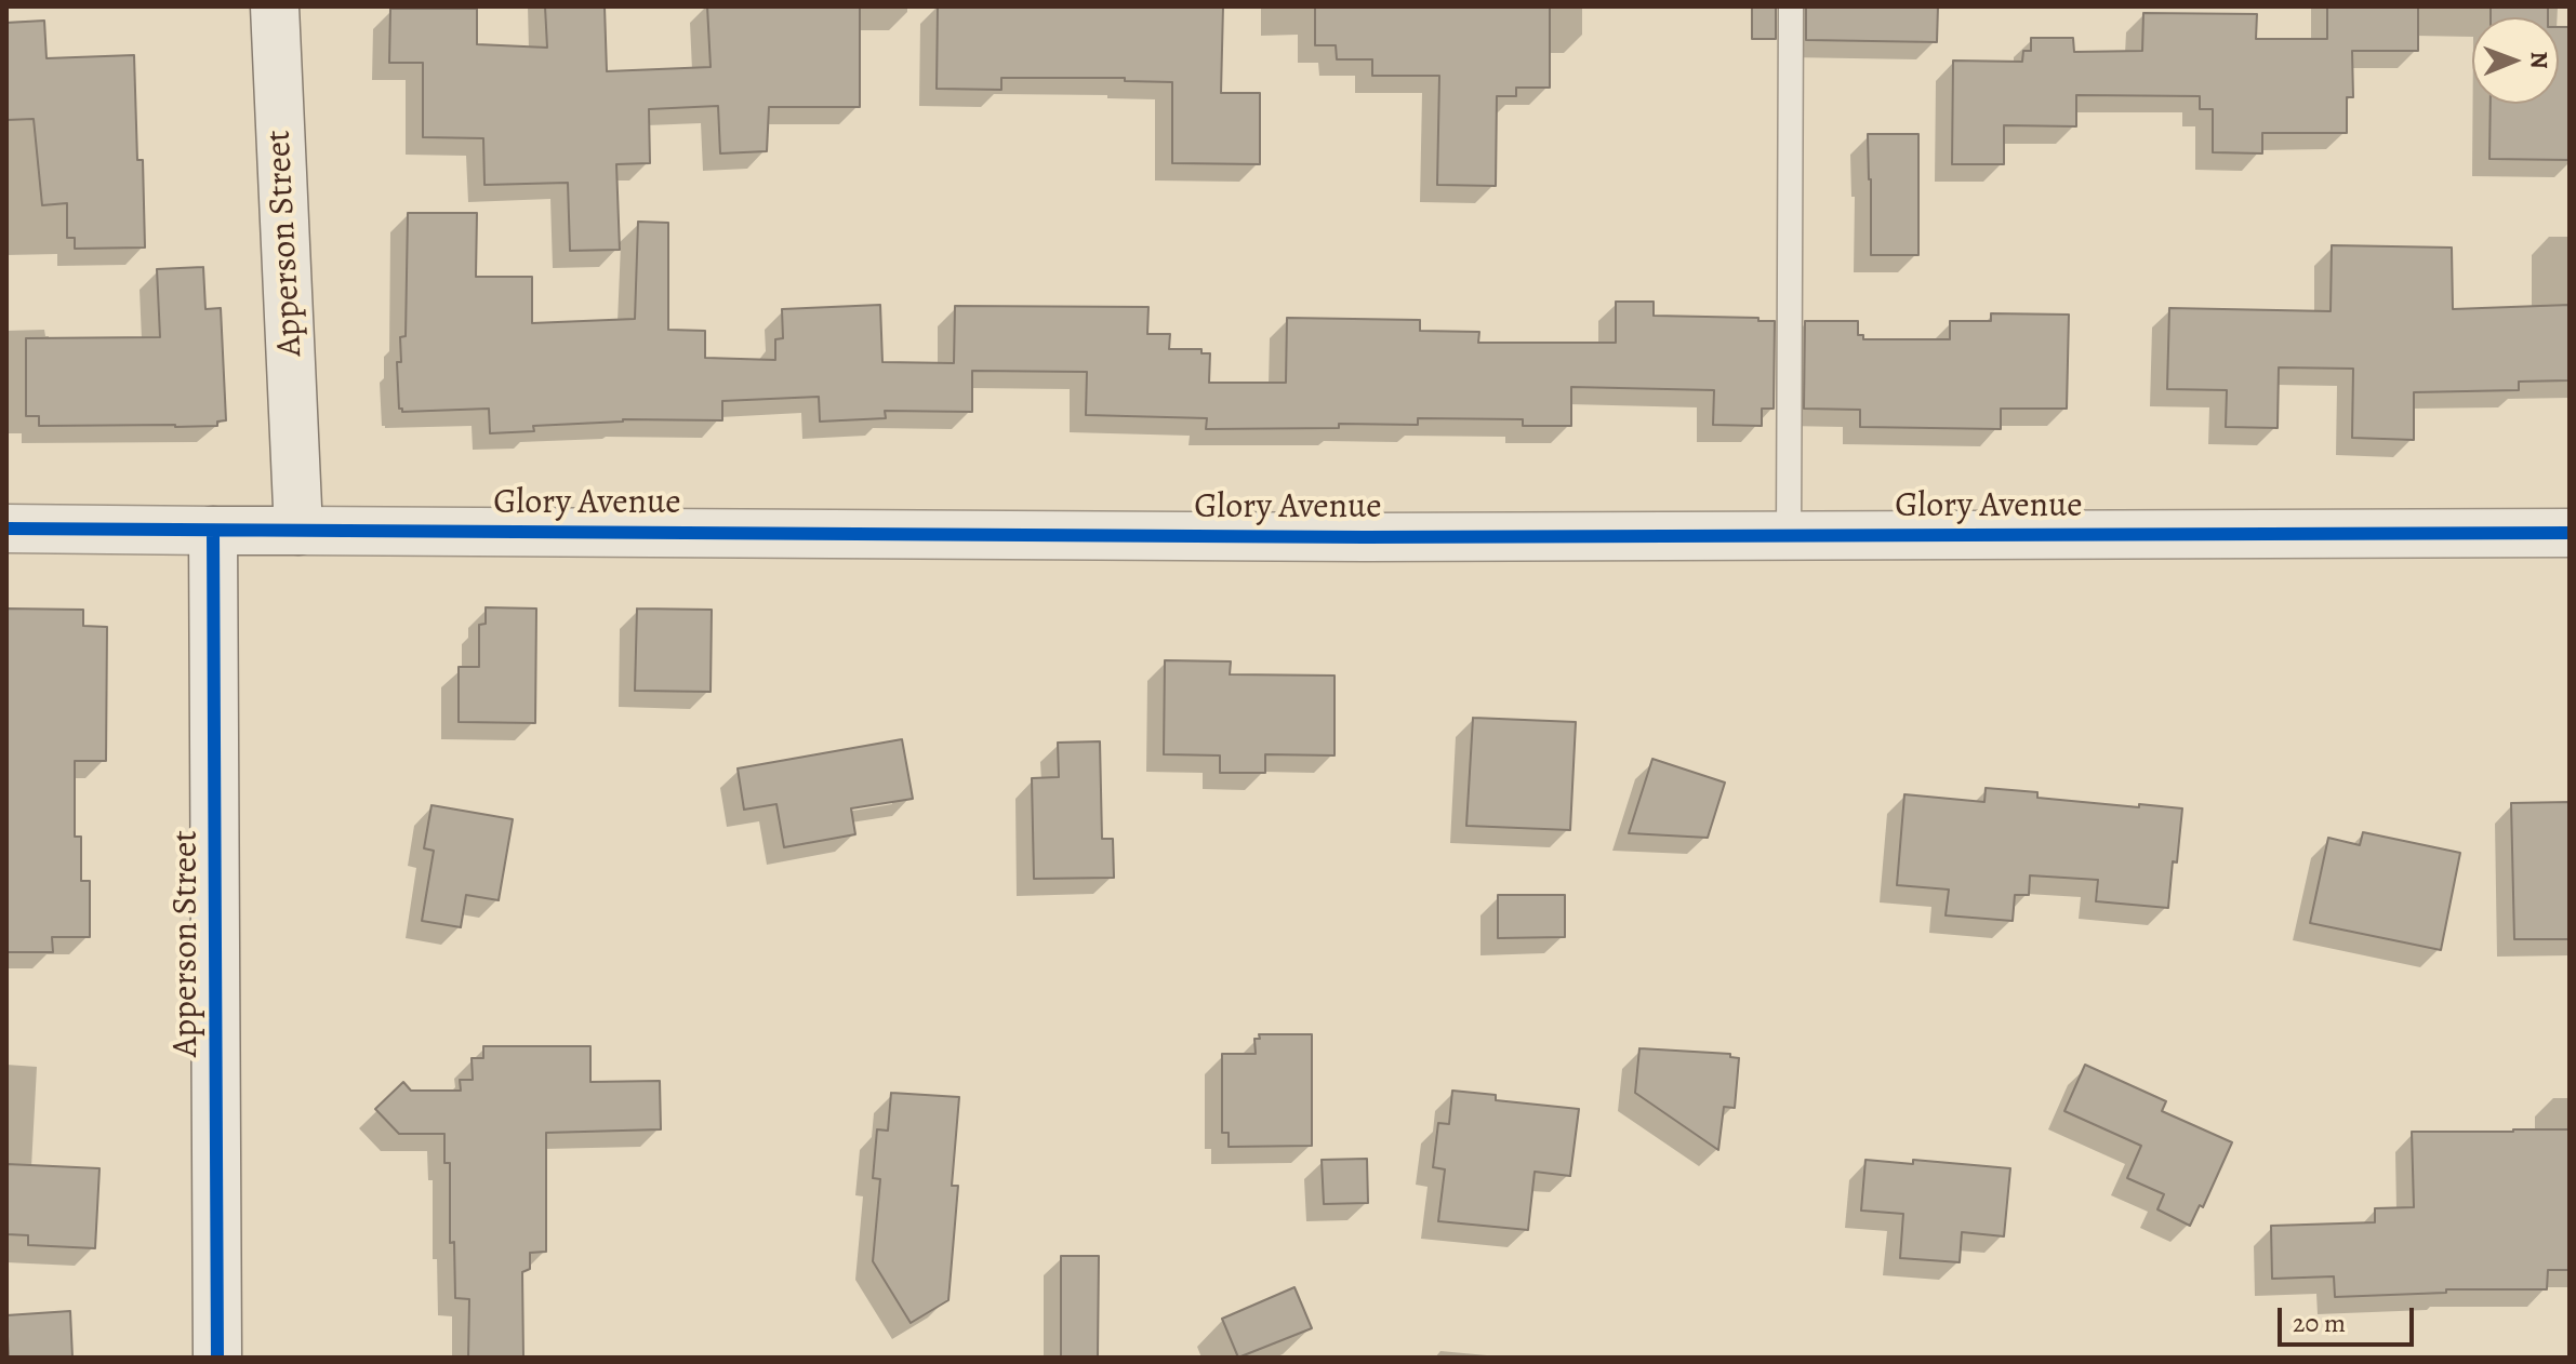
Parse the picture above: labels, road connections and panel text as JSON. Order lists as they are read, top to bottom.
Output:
{
  "streets": {
    "street": ["Apperson Street", "Glory Avenue"]
  },
  "crossings": [
    ["Apperson Street", "Glory Avenue"]
  ],
  "scale_bar": "20 m",
  "north": "right"
}
